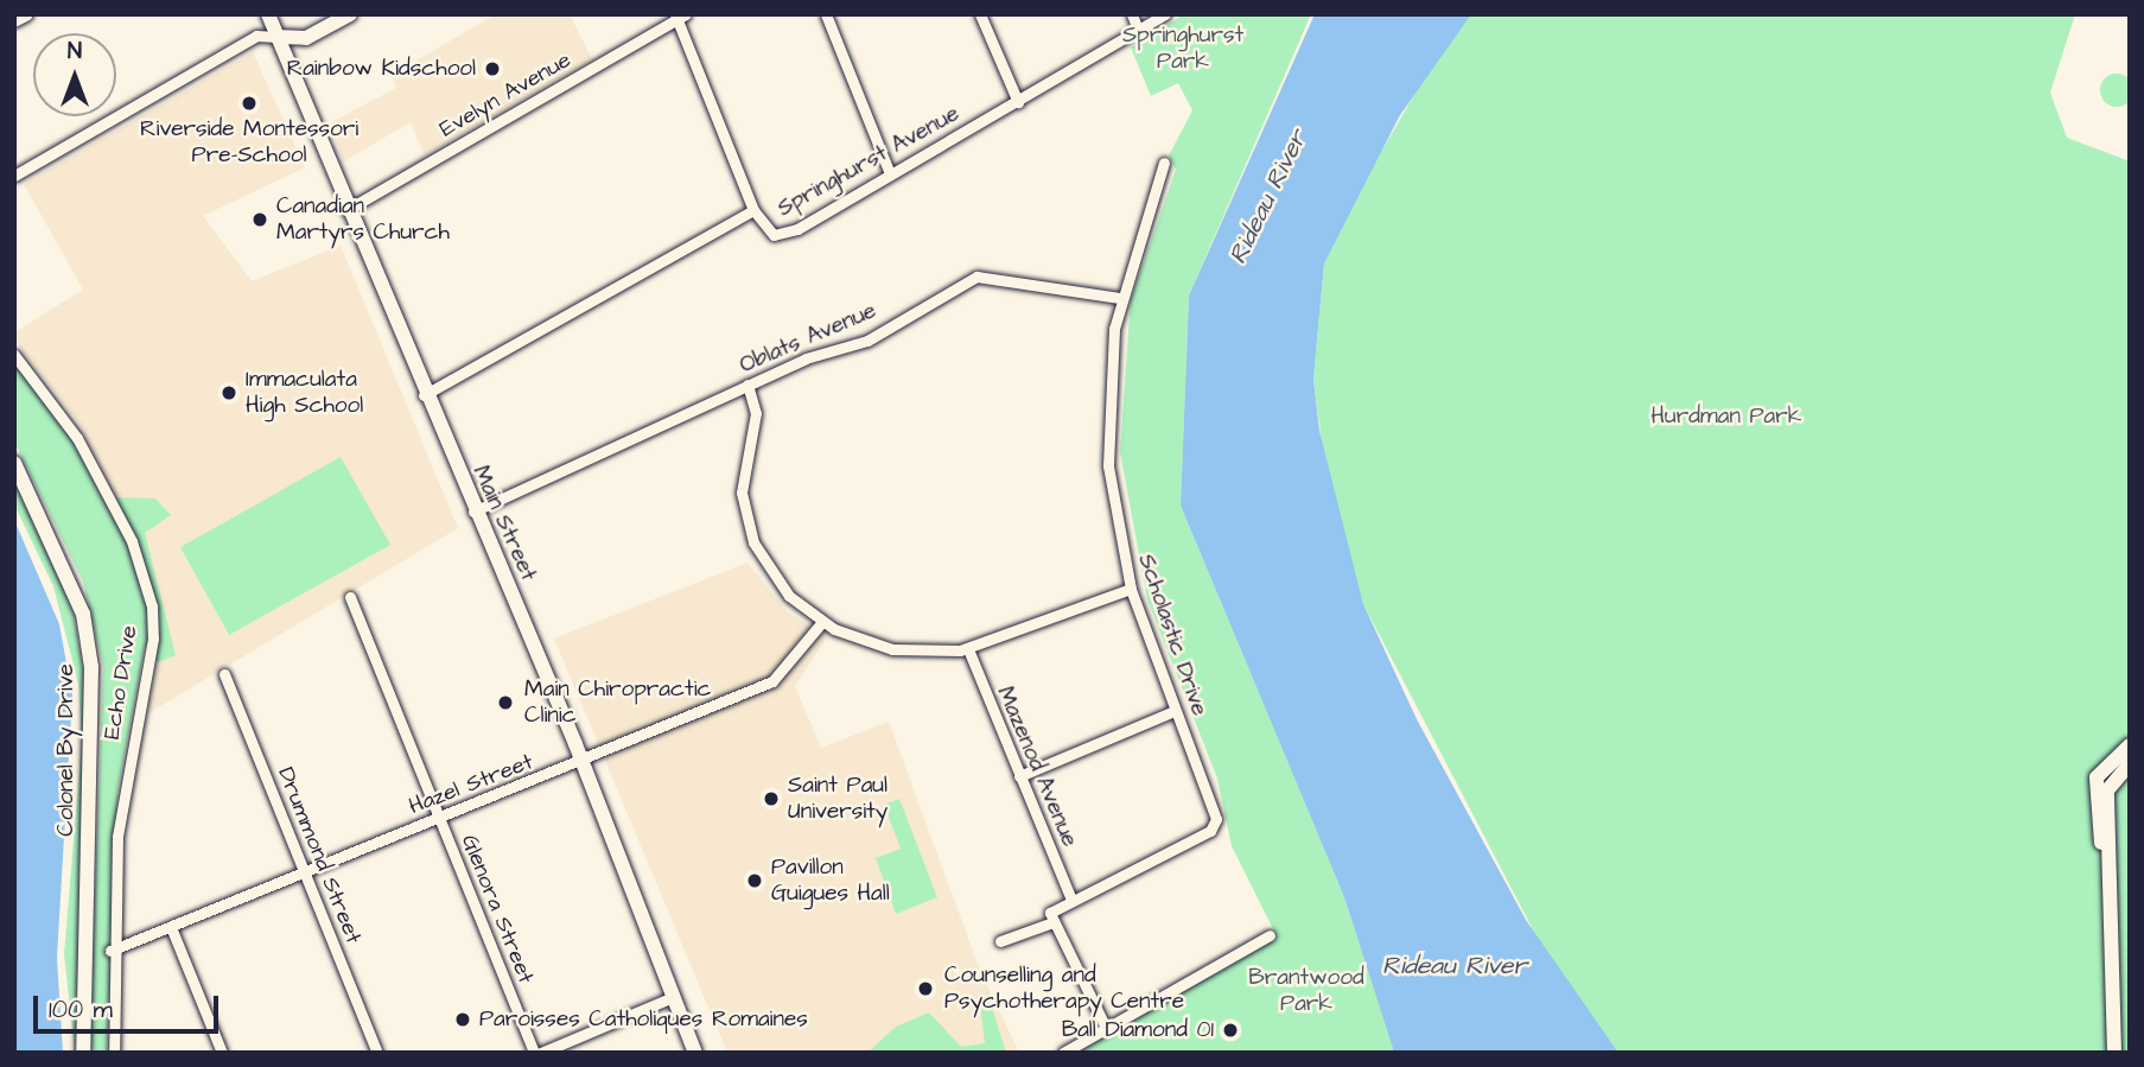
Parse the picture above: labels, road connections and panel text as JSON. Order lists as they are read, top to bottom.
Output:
{
  "streets": {
    "main road": ["Main Street", "Colonel By Drive"],
    "street": [
      "Evelyn Avenue",
      "Springhurst Avenue",
      "Oblats Avenue",
      "Scholastic Drive",
      "Echo Drive",
      "Mazenod Avenue",
      "Hazel Street",
      "Drummond Street",
      "Glenora Street"
    ]
  },
  "crossings": [
    ["Evelyn Avenue", "Main Street"],
    ["Springhurst Avenue", "Main Street"],
    ["Oblats Avenue", "Main Street"],
    ["Oblats Avenue", "Scholastic Drive"],
    ["Main Street", "Hazel Street"],
    ["Scholastic Drive", "Mazenod Avenue"],
    ["Echo Drive", "Hazel Street"],
    ["Hazel Street", "Drummond Street"],
    ["Hazel Street", "Glenora Street"]
  ],
  "water": ["Rideau River"],
  "parks": ["Springhurst Park", "Hurdman Park", "Brantwood Park"],
  "places": [
    "Rainbow Kidschool",
    "Riverside Montessori Pre-School",
    "Canadian Martyrs Church",
    "Immaculata High School",
    "Main Chiropractic Clinic",
    "Saint Paul University",
    "Pavillon Guigues Hall",
    "Counselling and Psychotherapy Centre",
    "Paroisses Catholiques Romaines",
    "Ball Diamond 01"
  ],
  "scale_bar": "100 m",
  "north": "top"
}
